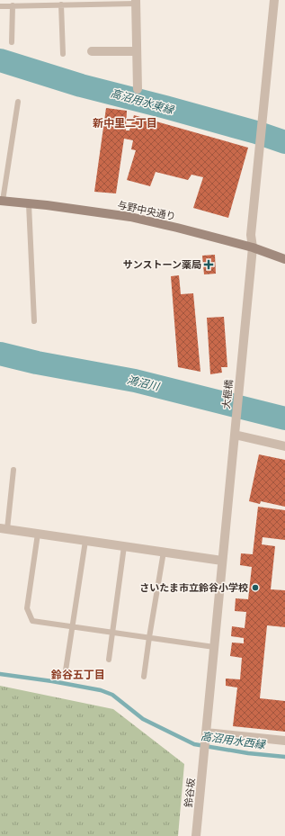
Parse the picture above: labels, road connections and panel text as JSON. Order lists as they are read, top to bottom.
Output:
{
  "streets": {
    "street": ["与野中央通り", "大榧橋", "鈴谷坂"]
  },
  "crossings": [
    ["与野中央通り", "大榧橋"],
    ["大榧橋", "鈴谷坂"]
  ],
  "districts": ["新中里二丁目", "鈴谷五丁目"],
  "water": ["高沼用水東縁", "鴻沼川", "高沼用水西縁"],
  "places": {
    "health": ["サンストーン薬局"],
    "other": ["さいたま市立鈴谷小学校"]
  }
}
